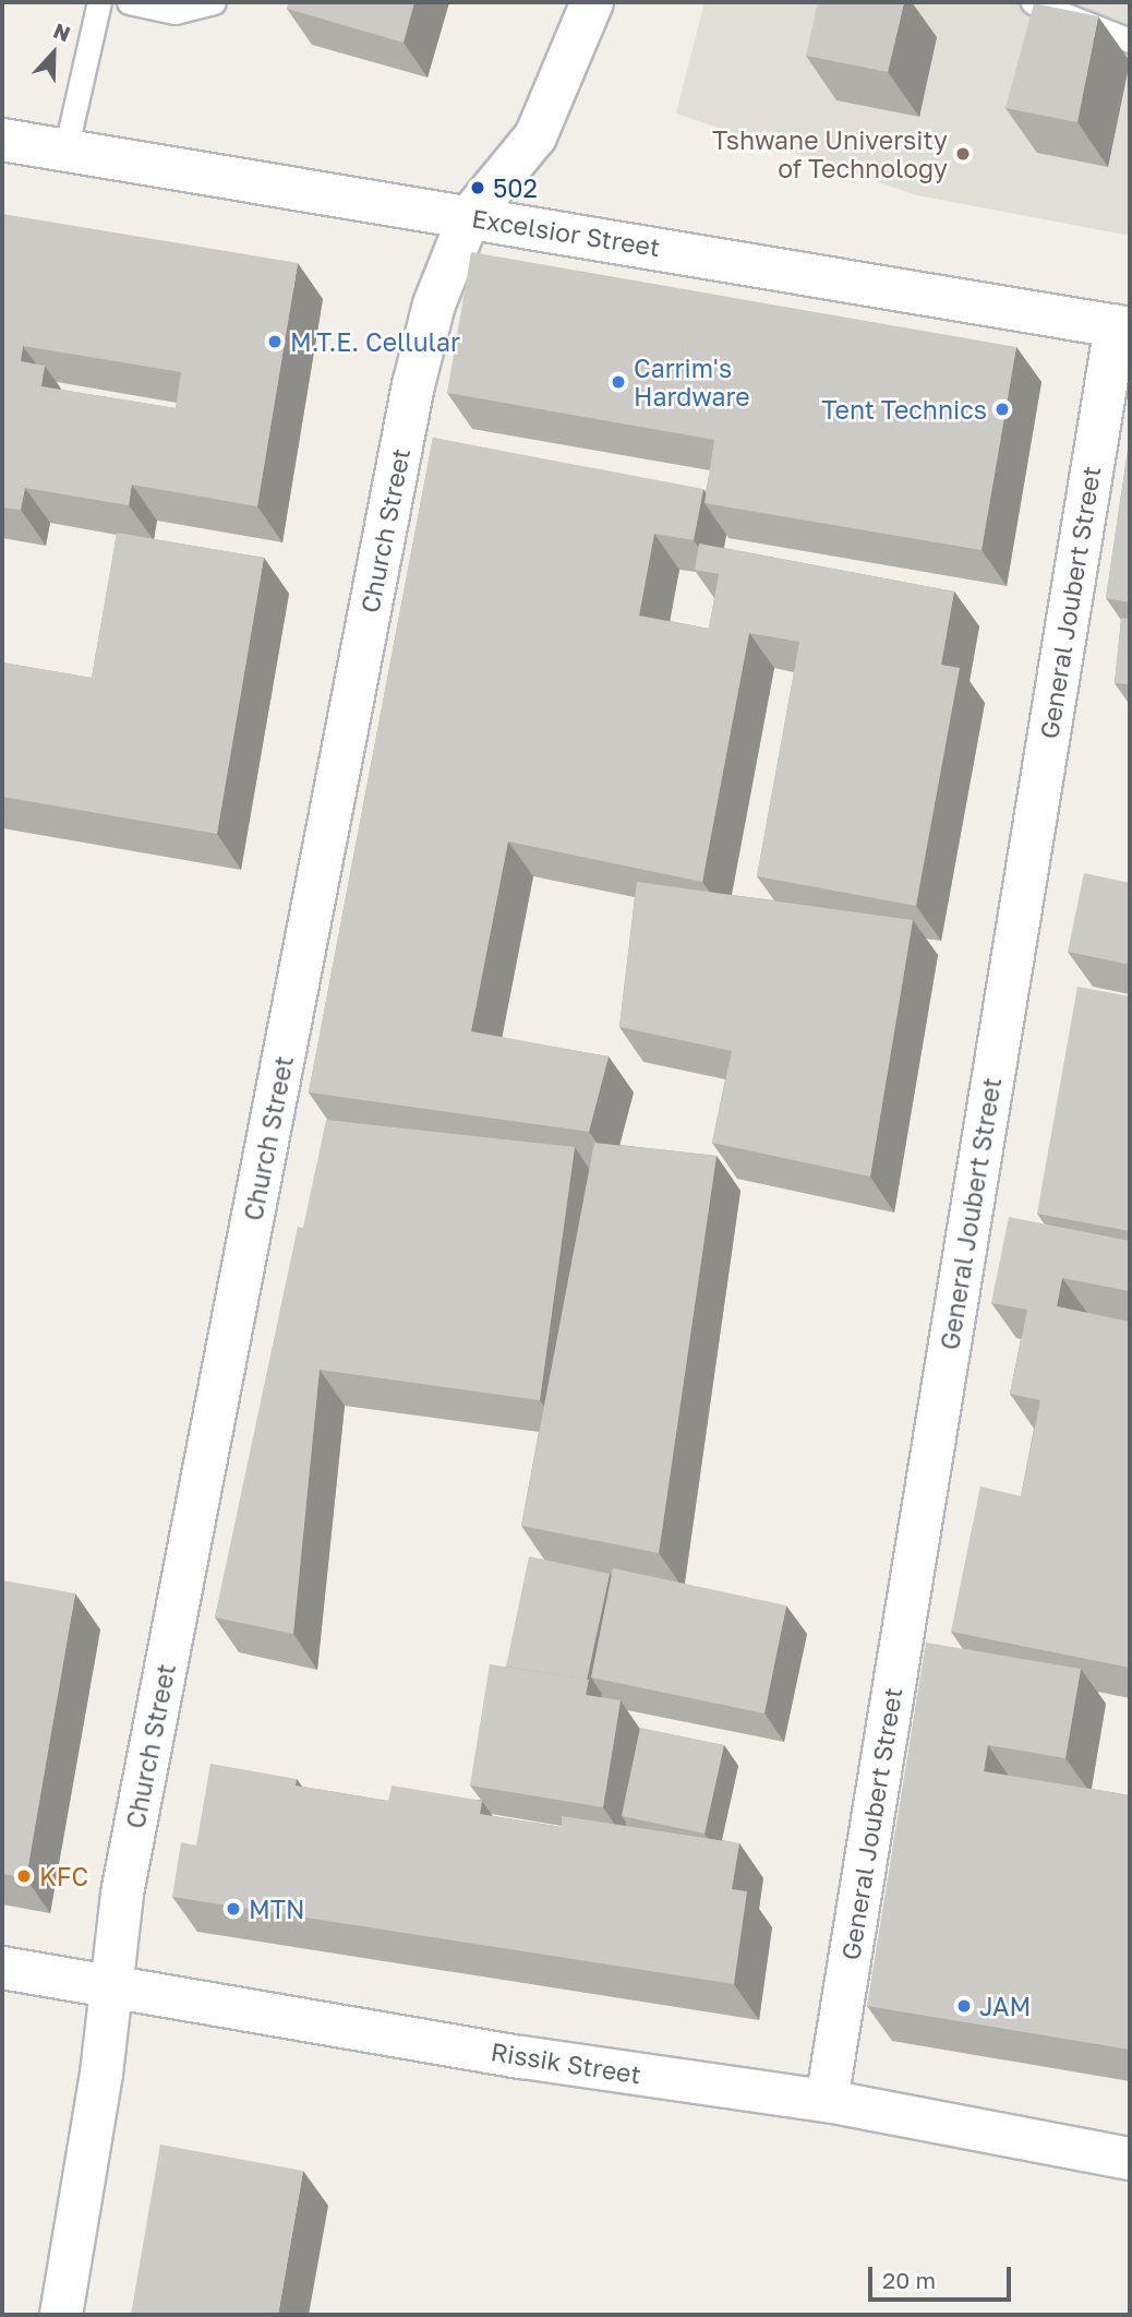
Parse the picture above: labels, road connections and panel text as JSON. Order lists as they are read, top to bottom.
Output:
{
  "streets": {
    "street": [
      "Excelsior Street",
      "Church Street",
      "General Joubert Street",
      "Rissik Street"
    ]
  },
  "crossings": [
    ["Excelsior Street", "Church Street"],
    ["Excelsior Street", "General Joubert Street"],
    ["Church Street", "Rissik Street"],
    ["General Joubert Street", "Rissik Street"]
  ],
  "places": [
    "Tshwane University of Technology",
    "502",
    "M.T.E. Cellular",
    "Carrim's Hardware",
    "Tent Technics",
    "KFC",
    "MTN",
    "JAM"
  ],
  "scale_bar": "20 m",
  "north": "top"
}
